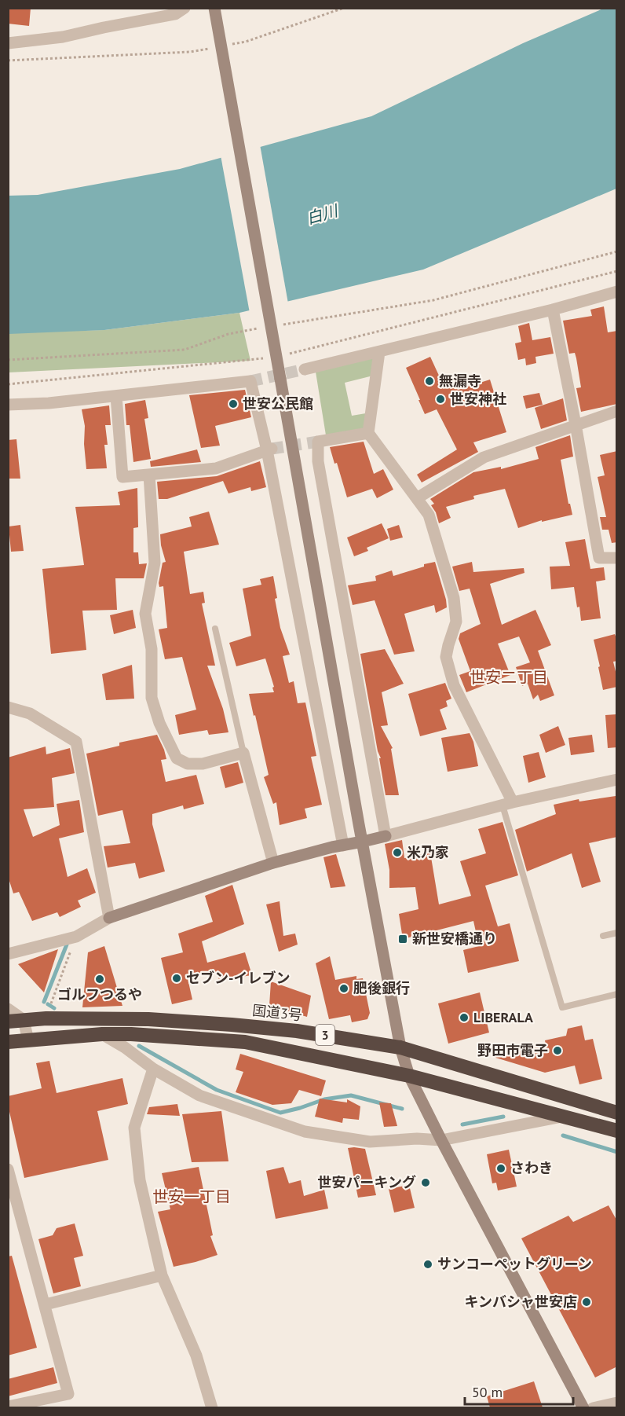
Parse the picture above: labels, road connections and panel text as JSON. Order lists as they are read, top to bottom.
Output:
{
  "streets": {
    "highway": ["国道3号", "3"]
  },
  "districts": ["世安二丁目", "世安一丁目"],
  "water": ["白川"],
  "places": {
    "other": [
      "無漏寺",
      "世安神社",
      "世安公民館",
      "米乃家",
      "セブン-イレブン",
      "ゴルフつるや",
      "肥後銀行",
      "LIBERALA",
      "野田市電子",
      "さわき",
      "世安パーキング",
      "サンコーペットグリーン",
      "キンバシャ世安店"
    ],
    "transit": ["新世安橋通り"]
  },
  "scale_bar": "50 m"
}
